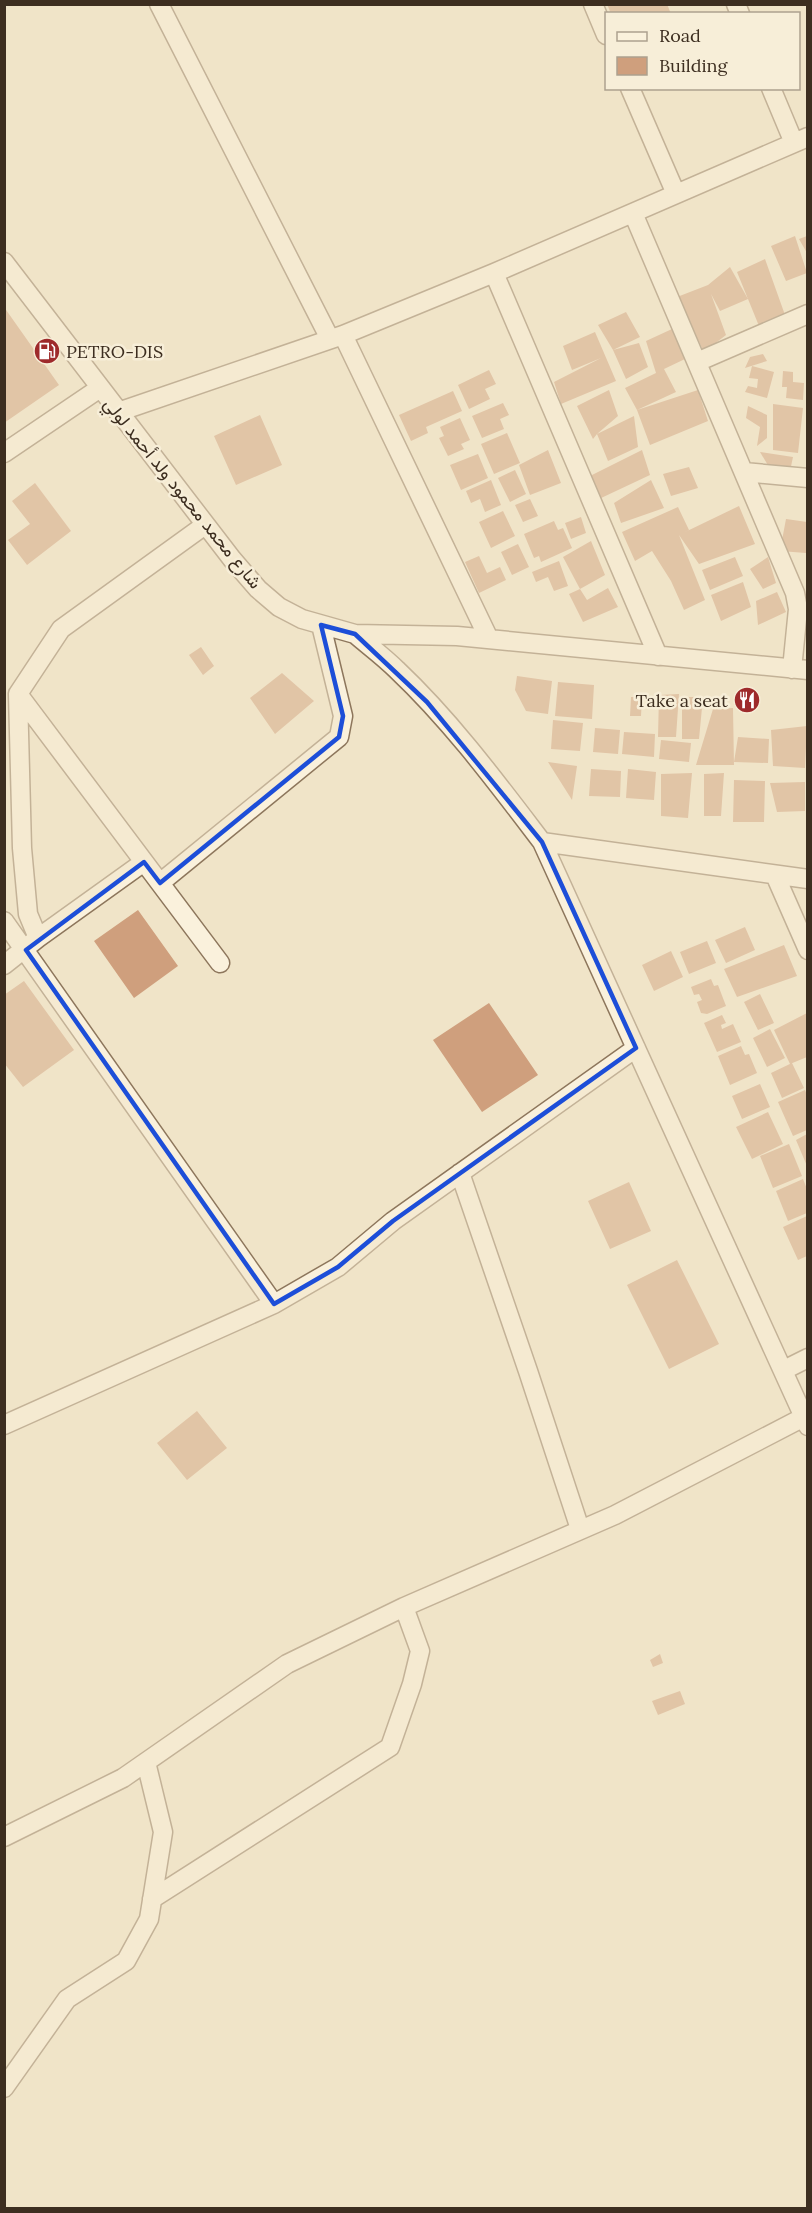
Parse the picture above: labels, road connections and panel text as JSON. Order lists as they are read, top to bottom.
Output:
{
  "streets": {
    "street": ["شارع محمد محمود ولد أحمد لولي"]
  },
  "places": {
    "fuel station": ["PETRO-DIS"],
    "restaurant": ["Take a seat"]
  },
  "legend": ["Road", "Building"]
}
